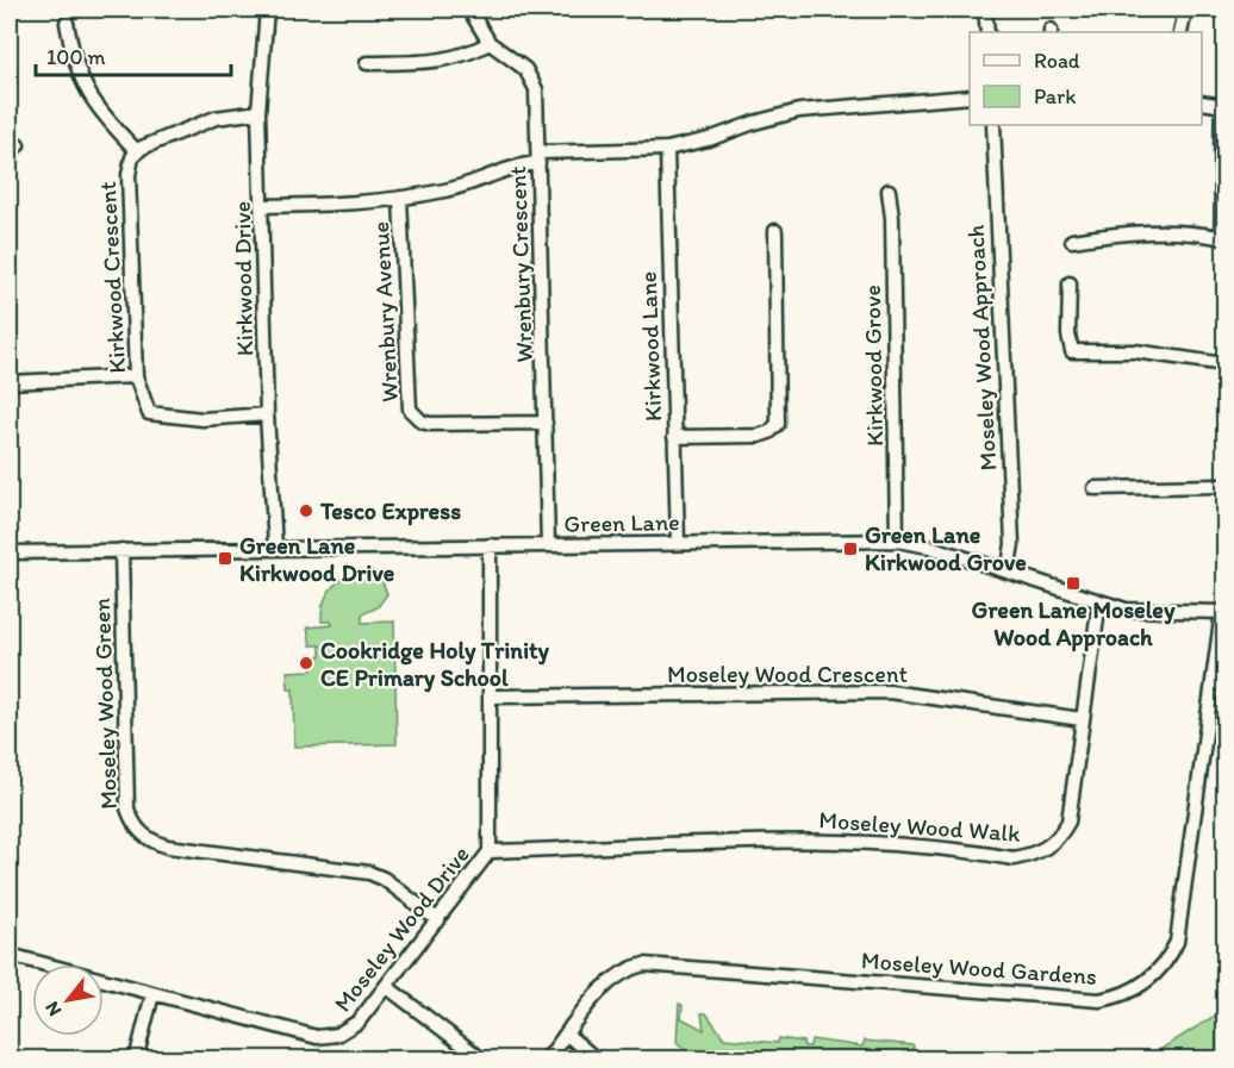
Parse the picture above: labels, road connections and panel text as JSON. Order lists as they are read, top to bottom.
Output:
{
  "streets": {
    "street": [
      "Wrenbury Crescent",
      "Kirkwood Crescent",
      "Kirkwood Drive",
      "Wrenbury Avenue",
      "Kirkwood Lane",
      "Moseley Wood Approach",
      "Kirkwood Grove",
      "Green Lane",
      "Moseley Wood Crescent",
      "Moseley Wood Green",
      "Moseley Wood Walk",
      "Moseley Wood Drive",
      "Moseley Wood Gardens"
    ]
  },
  "crossings": [
    ["Wrenbury Crescent", "Wrenbury Avenue"],
    ["Wrenbury Crescent", "Green Lane"],
    ["Kirkwood Crescent", "Kirkwood Drive"],
    ["Kirkwood Drive", "Green Lane"],
    ["Kirkwood Lane", "Green Lane"],
    ["Moseley Wood Approach", "Green Lane"],
    ["Kirkwood Grove", "Green Lane"],
    ["Green Lane", "Moseley Wood Green"],
    ["Green Lane", "Moseley Wood Walk"],
    ["Green Lane", "Moseley Wood Drive"],
    ["Green Lane", "Moseley Wood Gardens"],
    ["Moseley Wood Crescent", "Moseley Wood Walk"],
    ["Moseley Wood Crescent", "Moseley Wood Drive"],
    ["Moseley Wood Green", "Moseley Wood Drive"],
    ["Moseley Wood Walk", "Moseley Wood Drive"]
  ],
  "places": {
    "other": ["Tesco Express", "Cookridge Holy Trinity CE Primary School"],
    "transit": ["Green Lane Kirkwood Grove", "Green Lane Kirkwood Drive", "Green Lane Moseley Wood Approach"]
  },
  "legend": ["Road", "Park"],
  "scale_bar": "100 m",
  "north": "bottom left"
}
